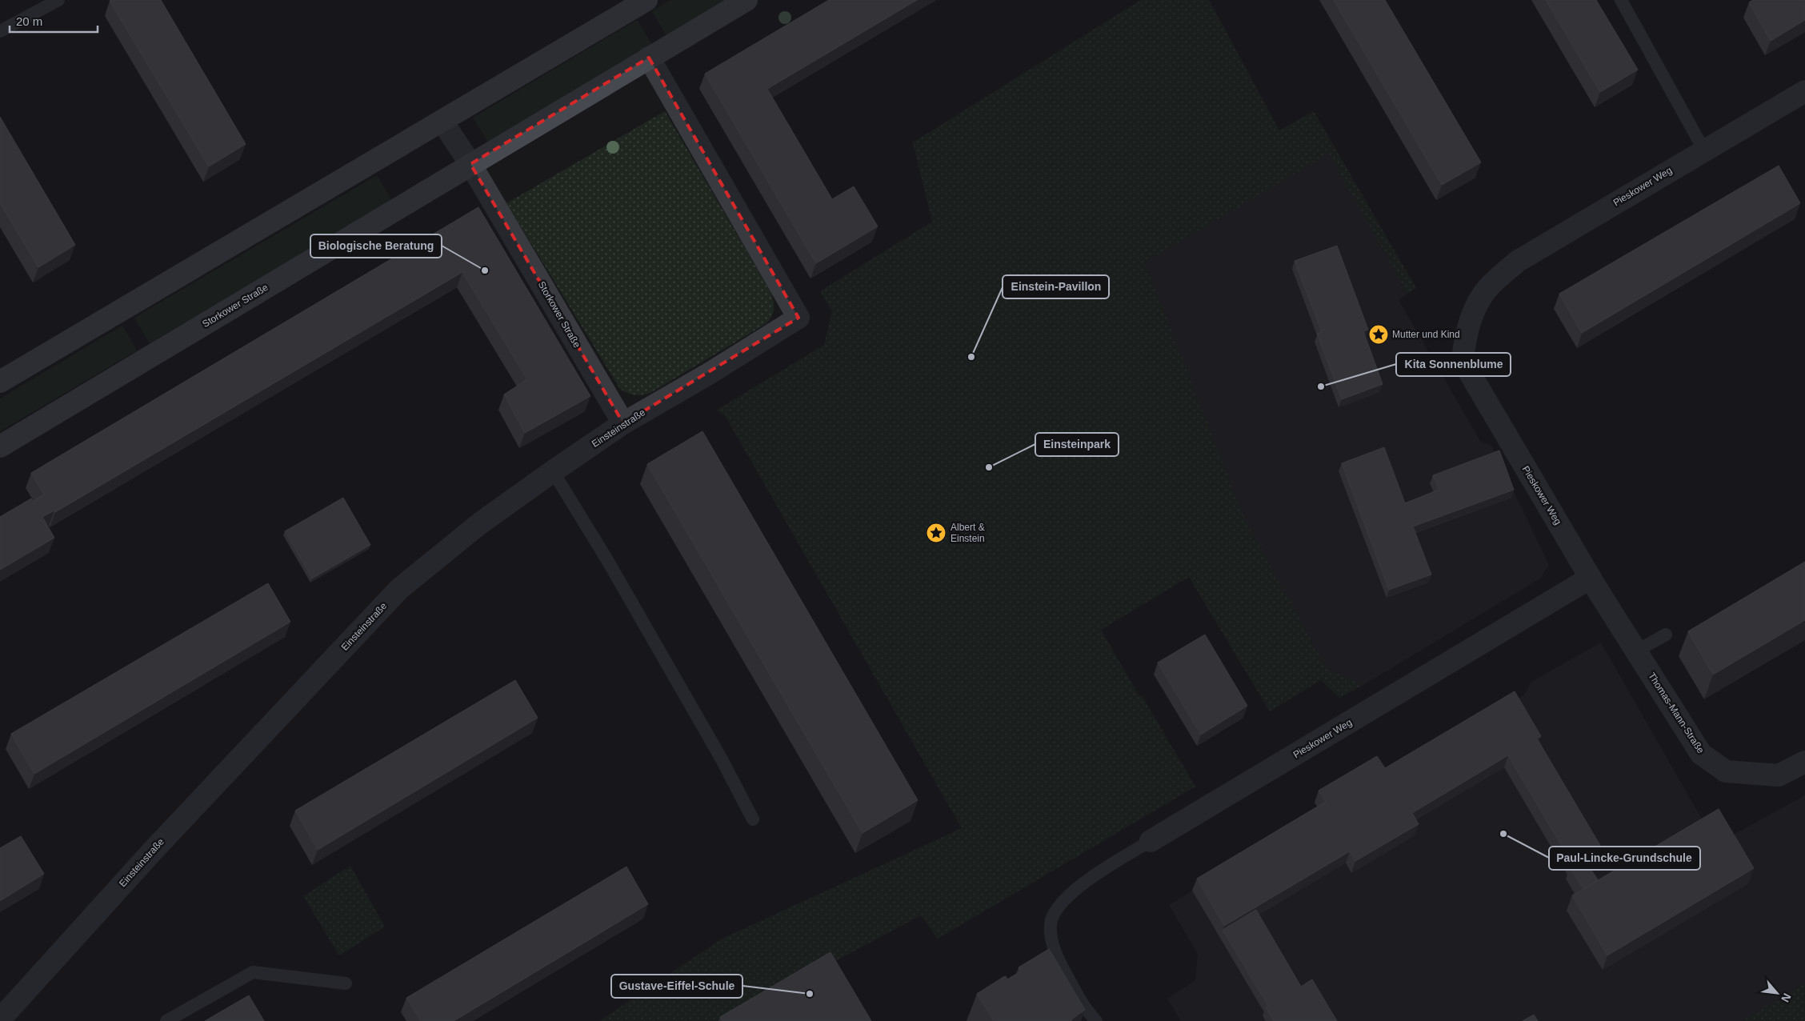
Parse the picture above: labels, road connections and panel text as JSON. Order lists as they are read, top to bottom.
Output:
{
  "streets": {
    "street": [
      "Pieskower Weg",
      "Storkower Straße",
      "Einsteinstraße",
      "Thomas-Mann-Straße"
    ]
  },
  "crossings": [
    ["Pieskower Weg", "Thomas-Mann-Straße"],
    ["Storkower Straße", "Einsteinstraße"]
  ],
  "places": {
    "other": [
      "Biologische Beratung",
      "Einstein-Pavillon",
      "Kita Sonnenblume",
      "Einsteinpark",
      "Paul-Lincke-Grundschule",
      "Gustave-Eiffel-Schule"
    ],
    "place": ["Mutter und Kind", "Albert & Einstein"]
  },
  "scale_bar": "20 m",
  "north": "bottom right"
}
